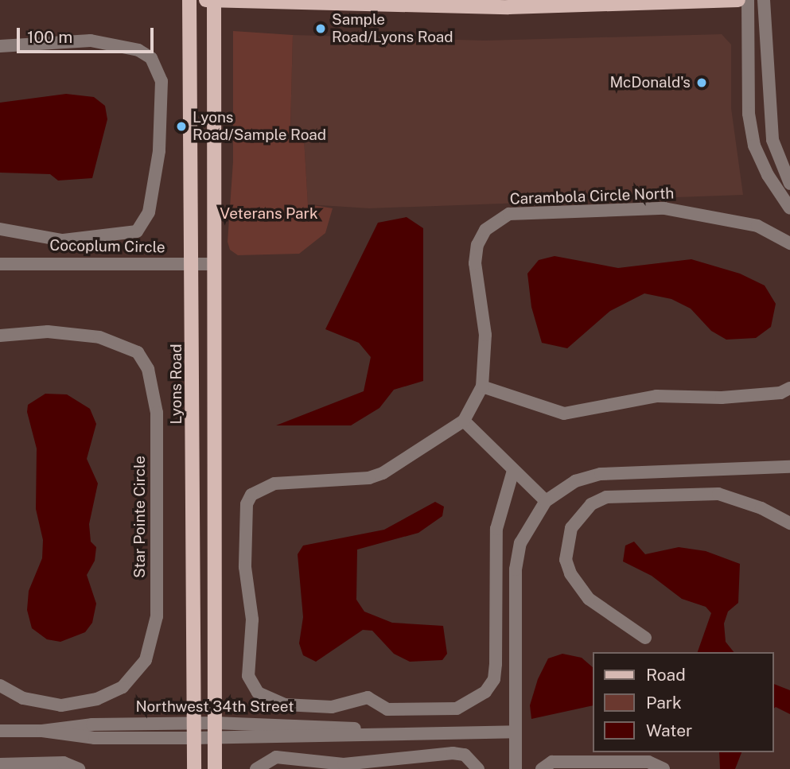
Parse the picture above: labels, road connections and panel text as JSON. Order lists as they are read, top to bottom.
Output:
{
  "streets": {
    "main road": ["Lyons Road"],
    "street": [
      "Carambola Circle North",
      "Cocoplum Circle",
      "Star Pointe Circle",
      "Northwest 34th Street"
    ]
  },
  "crossings": [
    ["Cocoplum Circle", "Lyons Road"],
    ["Lyons Road", "Northwest 34th Street"]
  ],
  "parks": ["Veterans Park"],
  "places": ["Sample Road/Lyons Road", "McDonald's", "Lyons Road/Sample Road"],
  "legend": ["Road", "Park", "Water"],
  "scale_bar": "100 m"
}
